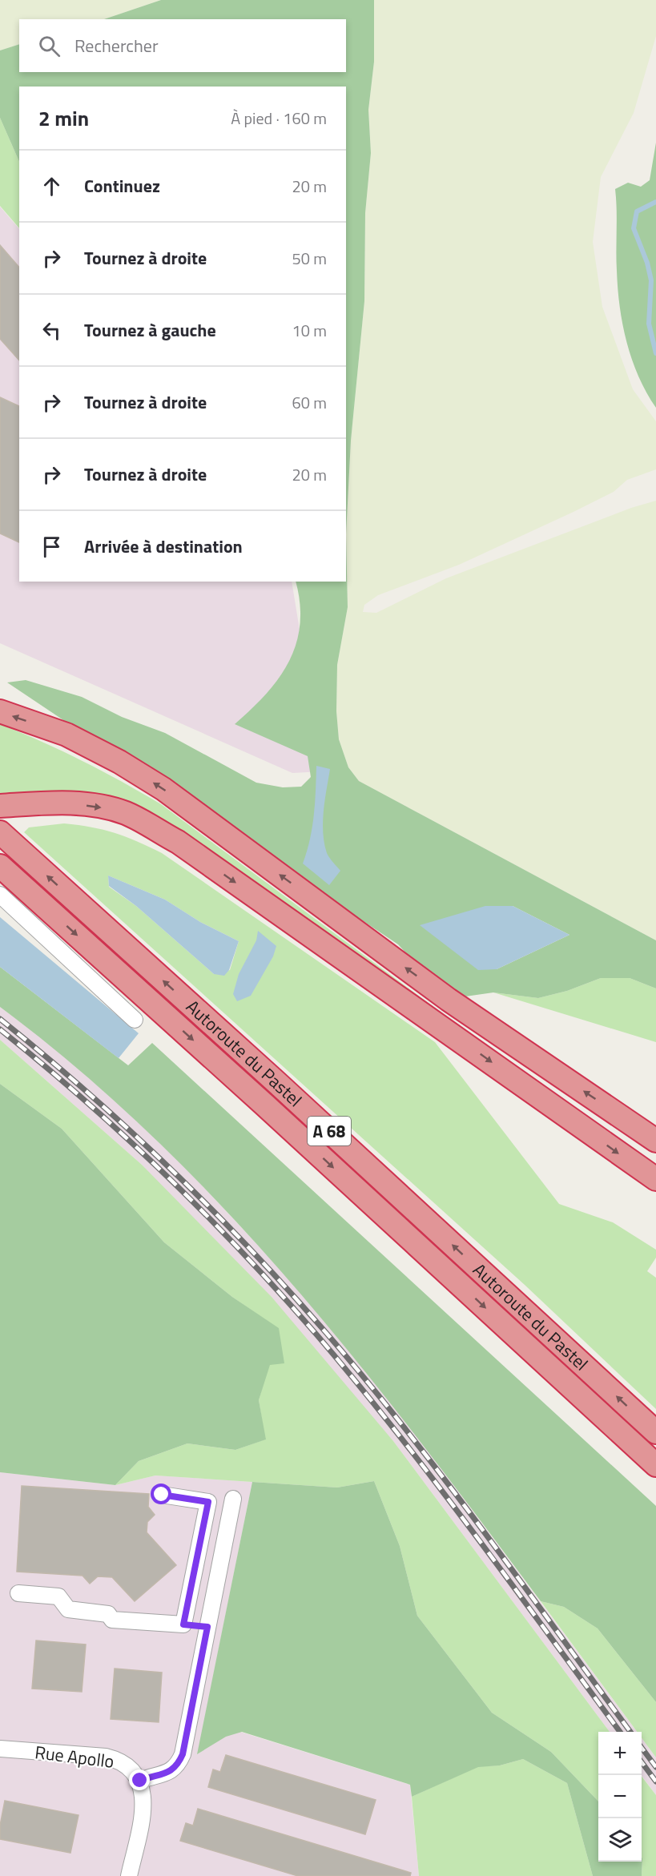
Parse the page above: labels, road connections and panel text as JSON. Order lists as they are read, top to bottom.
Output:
{
  "streets": {
    "highway": ["Autoroute du Pastel", "A 68"],
    "street": ["Rue Apollo"]
  },
  "page": {
    "search": "Rechercher",
    "heading": ["2 min", "À pied · 160 m"],
    "list": [
      ["Continuez", "20 m"],
      ["Tournez à droite", "50 m"],
      ["Tournez à gauche", "10 m"],
      ["Tournez à droite", "60 m"],
      ["Tournez à droite", "20 m"],
      "Arrivée à destination"
    ],
    "map_buttons": ["+", "−"]
  }
}
